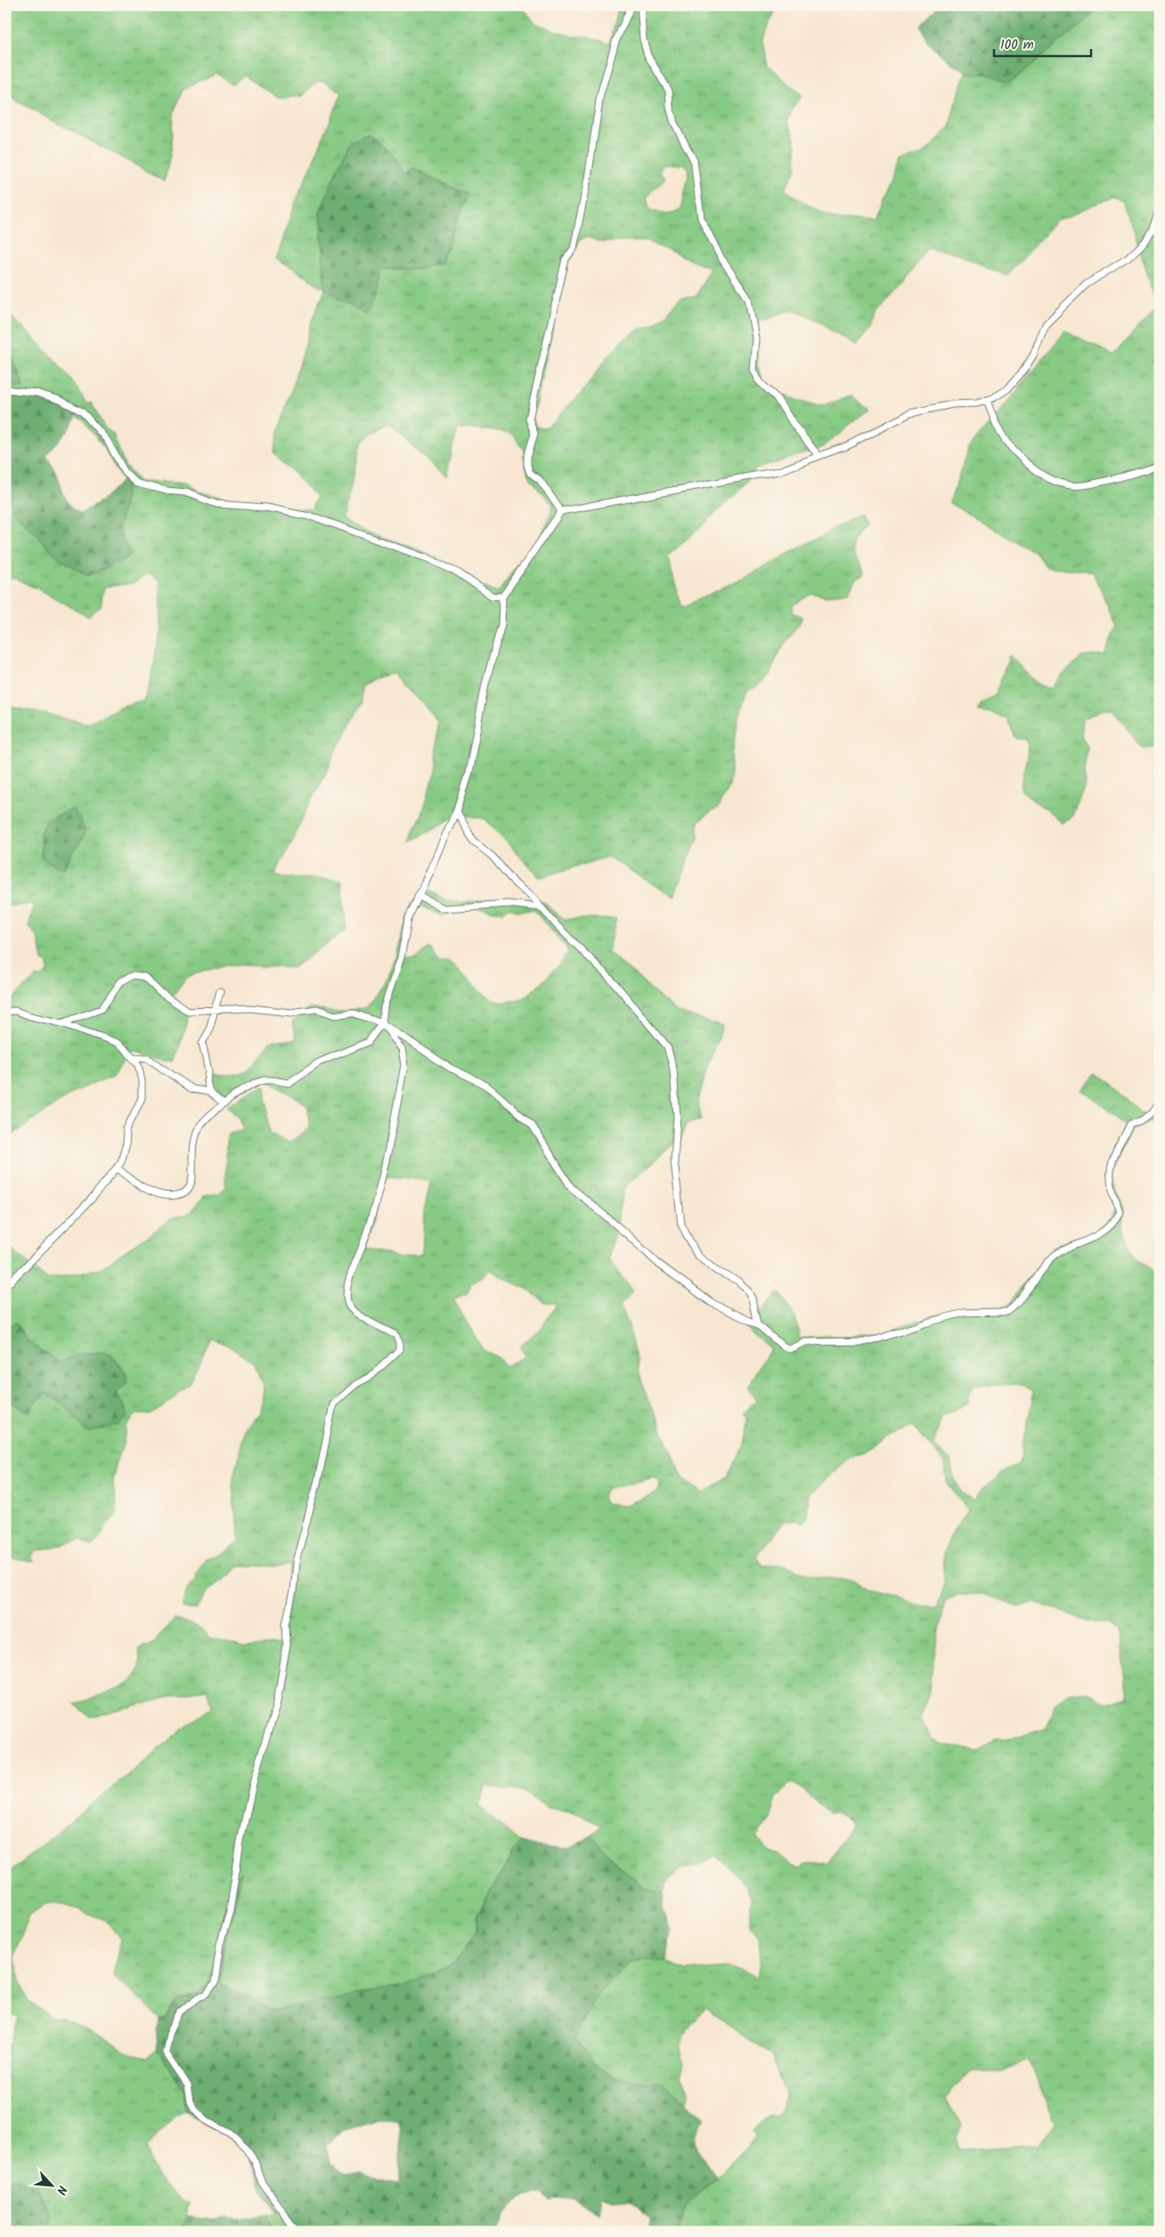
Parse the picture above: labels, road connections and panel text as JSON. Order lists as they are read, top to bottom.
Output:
{
  "scale_bar": "100 m",
  "north": "bottom right"
}
